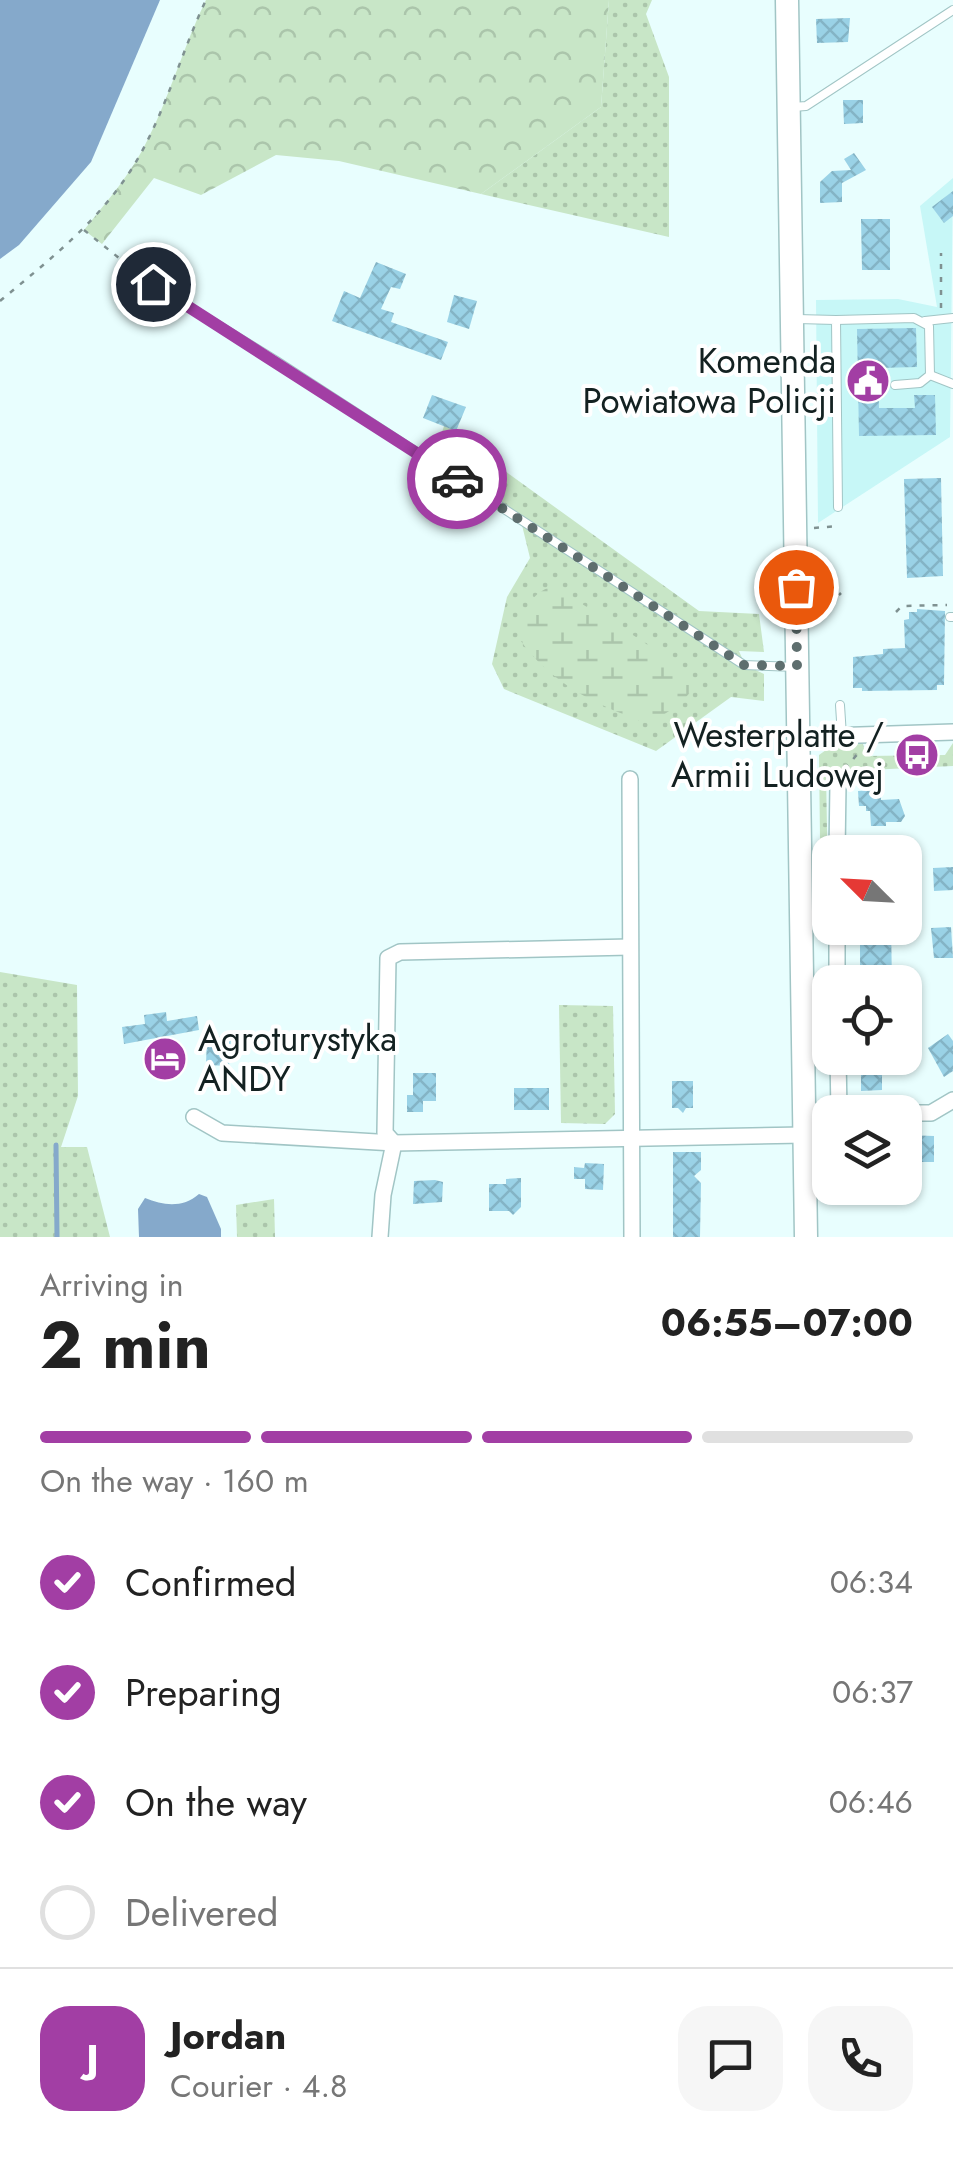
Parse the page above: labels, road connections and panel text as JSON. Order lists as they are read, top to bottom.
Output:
{
  "places": {
    "public building": ["Komenda Powiatowa Policji"],
    "bus stop": ["Westerplatte / Armii Ludowej"],
    "hotel": ["Agroturystyka ANDY"]
  },
  "north": "top left",
  "page": {
    "heading": ["2 min", "Arriving in", "06:55–07:00"],
    "panel": ["Jordan", "Courier · 4.8"],
    "bar": "On the way · 160 m",
    "list": [
      ["Confirmed", "06:34"],
      ["Preparing", "06:37"],
      ["On the way", "06:46"],
      "Delivered"
    ],
    "round": "J"
  }
}
